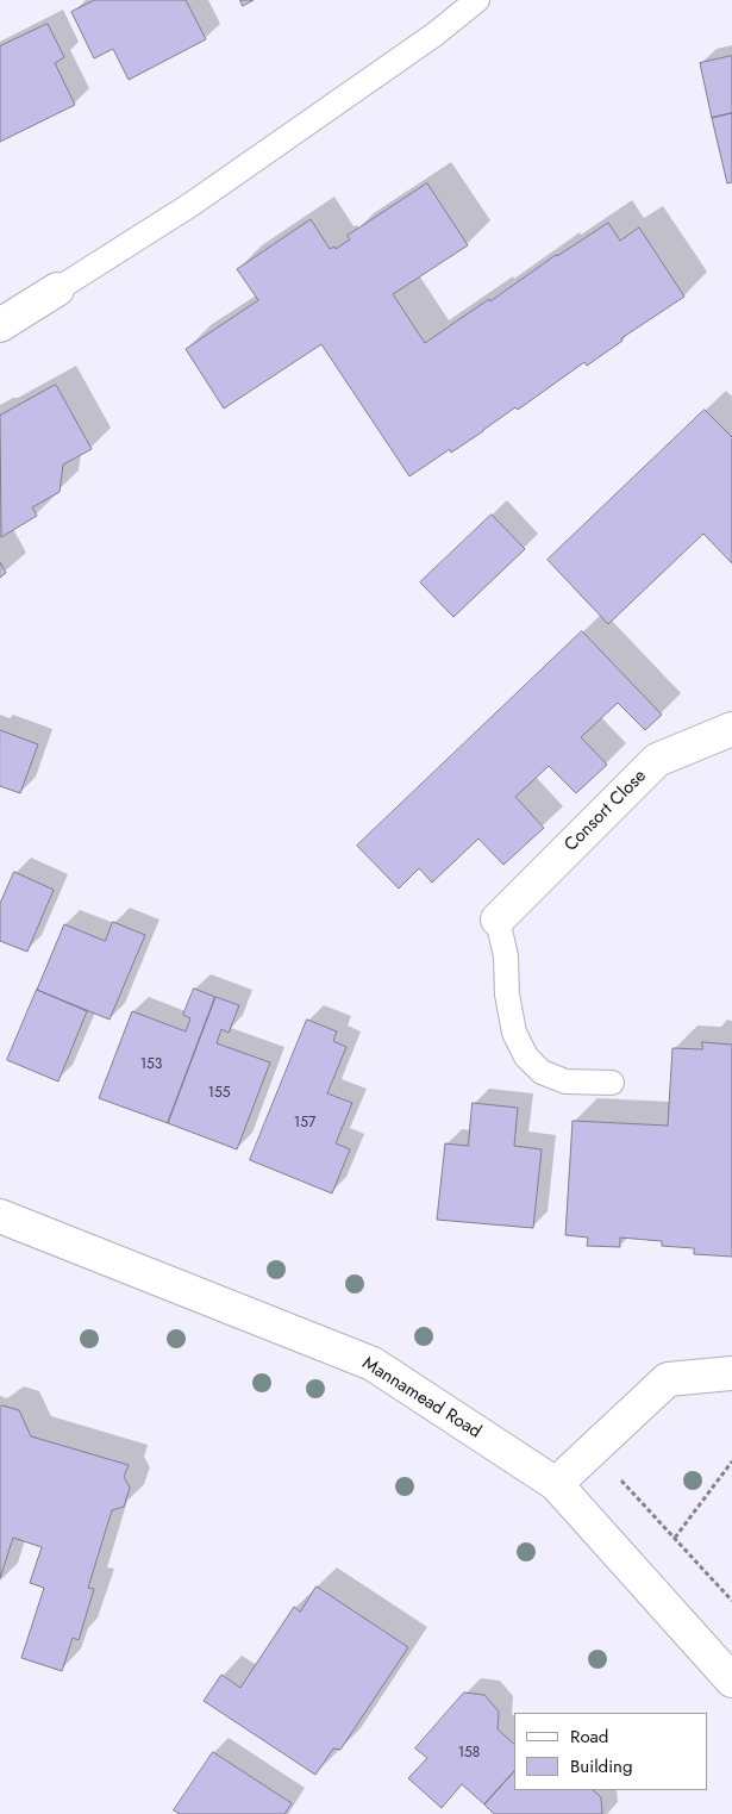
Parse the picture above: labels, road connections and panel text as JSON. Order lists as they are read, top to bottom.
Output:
{
  "streets": {
    "main road": ["Consort Close", "Mannamead Road"]
  },
  "house_numbers": [
    "153",
    "155",
    "157",
    "158"
  ],
  "legend": ["Road", "Building"]
}
